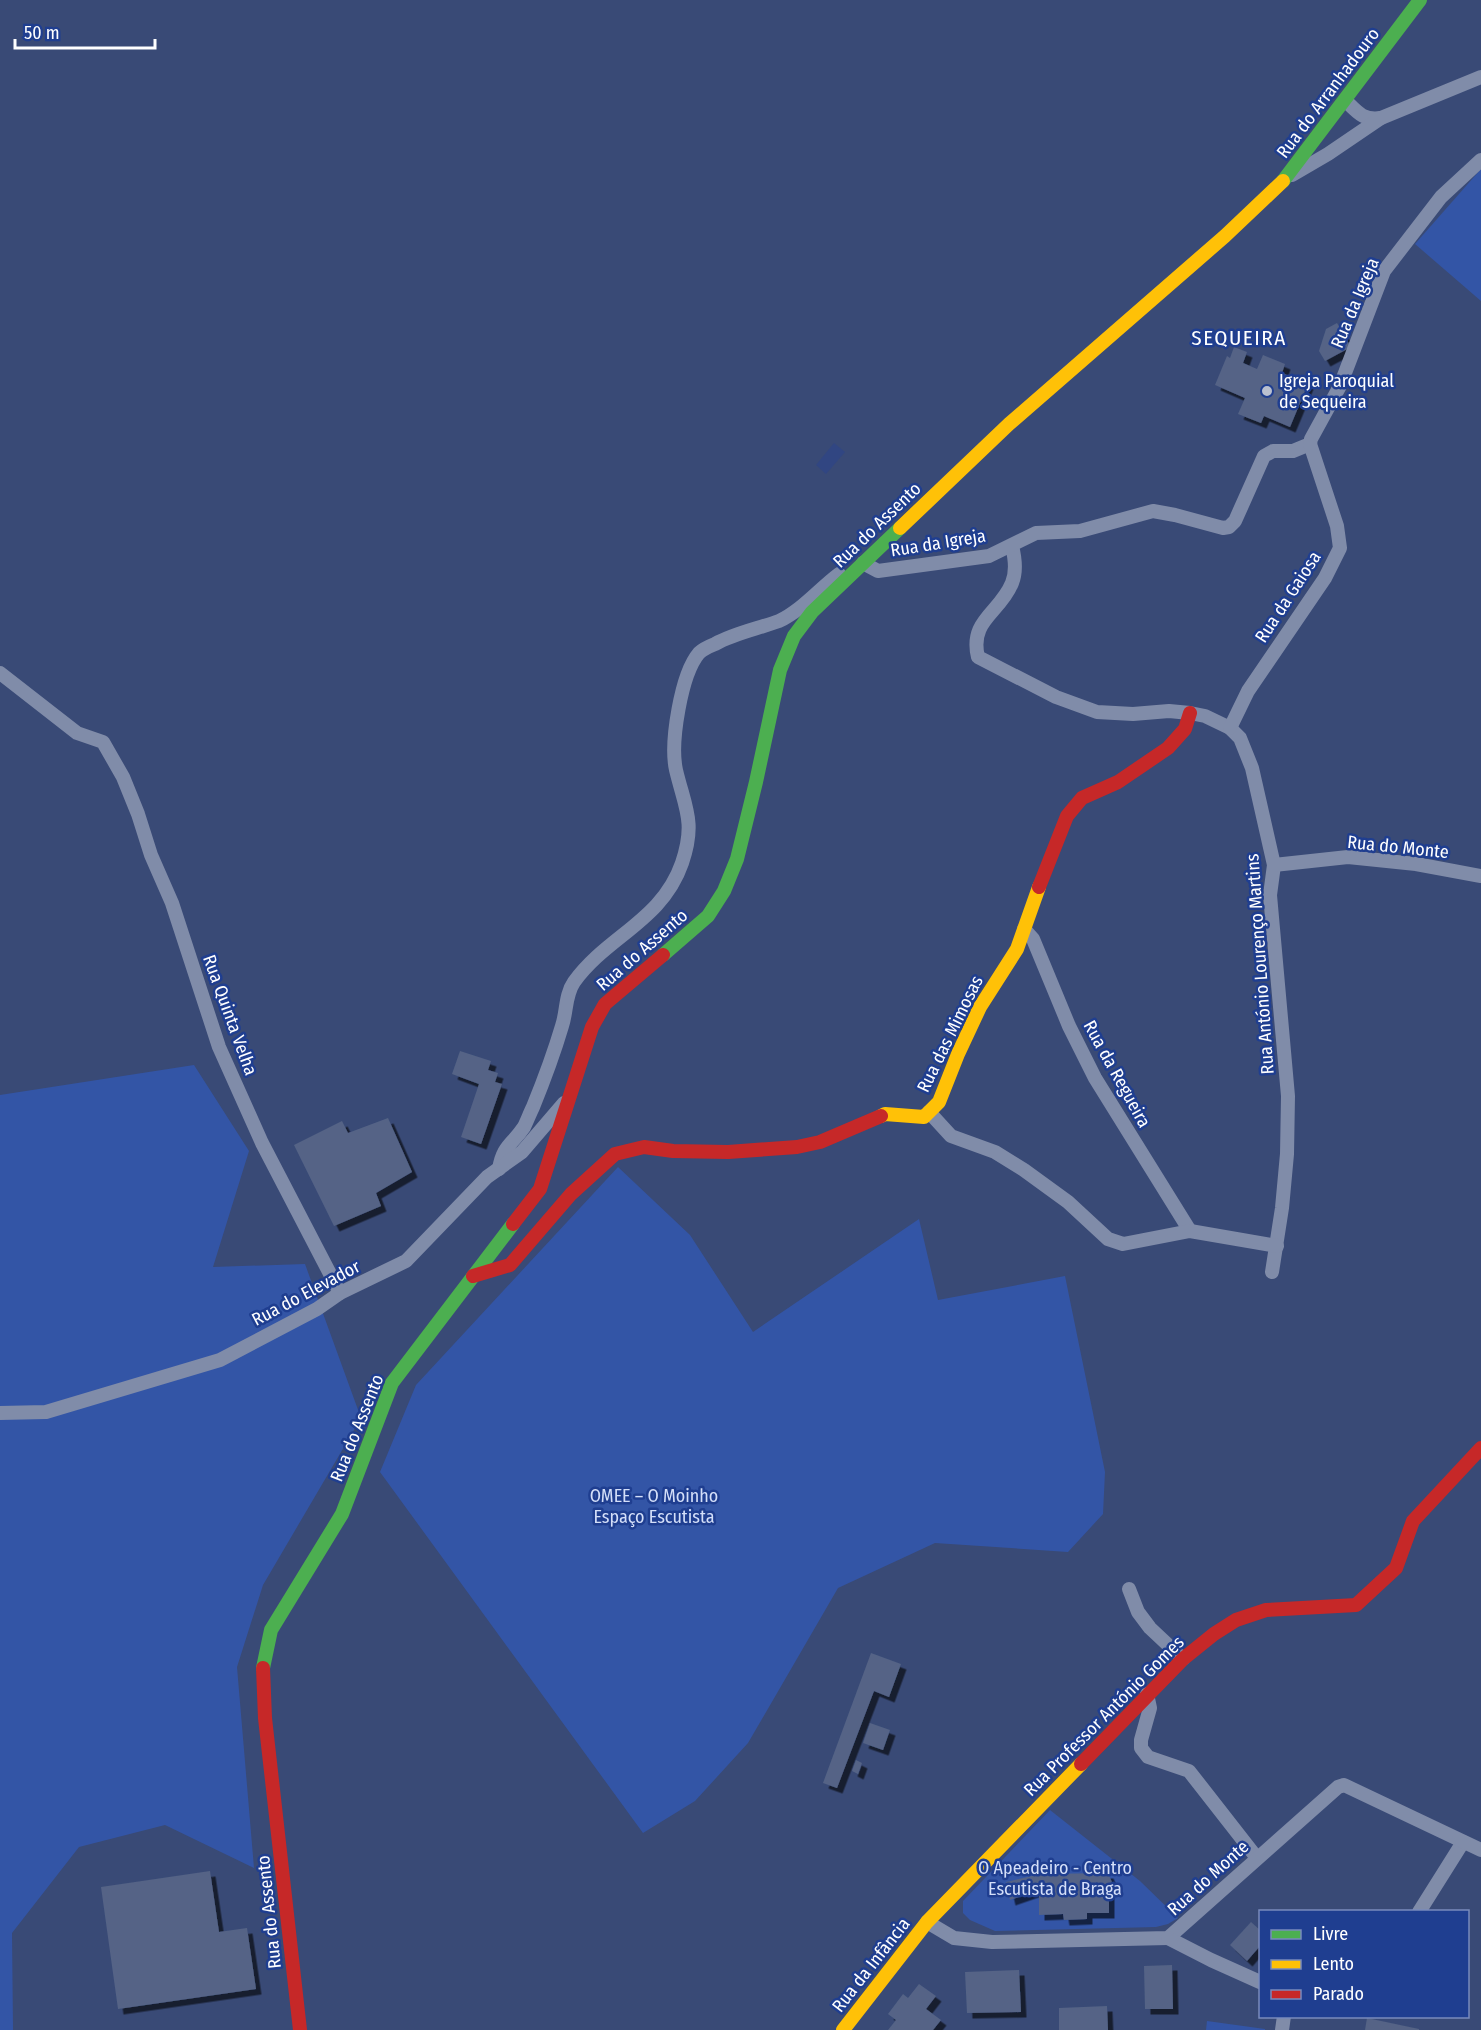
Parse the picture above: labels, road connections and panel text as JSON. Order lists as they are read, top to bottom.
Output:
{
  "streets": {
    "street": [
      "Rua do Arranhadouro",
      "Rua da Igreja",
      "Rua do Assento",
      "Rua da Gaiosa",
      "Rua do Monte",
      "Rua António Lourenço Martins",
      "Rua Quinta Velha",
      "Rua das Mimosas",
      "Rua da Regueira",
      "Rua do Elevador",
      "Rua Professor António Gomes",
      "Rua da Infância"
    ]
  },
  "crossings": [
    ["Rua do Arranhadouro", "Rua do Assento"],
    ["Rua da Igreja", "Rua do Assento"],
    ["Rua da Igreja", "Rua da Gaiosa"],
    ["Rua do Assento", "Rua das Mimosas"],
    ["Rua do Assento", "Rua do Elevador"],
    ["Rua da Gaiosa", "Rua António Lourenço Martins"],
    ["Rua do Monte", "Rua António Lourenço Martins"],
    ["Rua do Monte", "Rua Professor António Gomes"],
    ["Rua do Monte", "Rua da Infância"],
    ["Rua Quinta Velha", "Rua do Elevador"],
    ["Rua das Mimosas", "Rua da Regueira"],
    ["Rua Professor António Gomes", "Rua da Infância"]
  ],
  "districts": ["SEQUEIRA"],
  "parks": ["OMEE – O Moinho Espaço Escutista", "O Apeadeiro - Centro Escutista de Braga"],
  "places": ["Igreja Paroquial de Sequeira"],
  "legend": ["Livre", "Lento", "Parado"],
  "scale_bar": "50 m"
}
